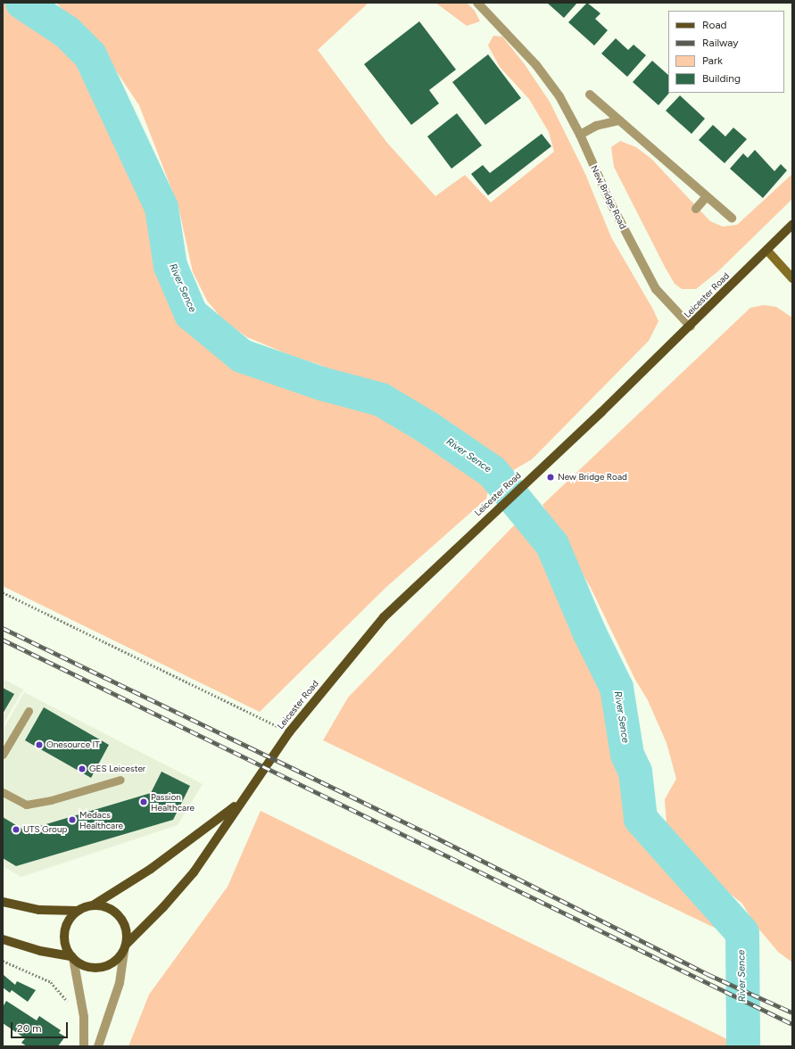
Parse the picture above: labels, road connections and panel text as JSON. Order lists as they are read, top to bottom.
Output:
{
  "streets": {
    "main road": ["Leicester Road"],
    "street": ["New Bridge Road"]
  },
  "crossings": [
    ["New Bridge Road", "Leicester Road"]
  ],
  "water": ["River Sence"],
  "places": [
    "New Bridge Road",
    "Onesource IT",
    "GES Leicester",
    "Passion Healthcare",
    "Medacs Healthcare",
    "UTS Group"
  ],
  "legend": [
    "Road",
    "Railway",
    "Park",
    "Building"
  ],
  "scale_bar": "20 m"
}
